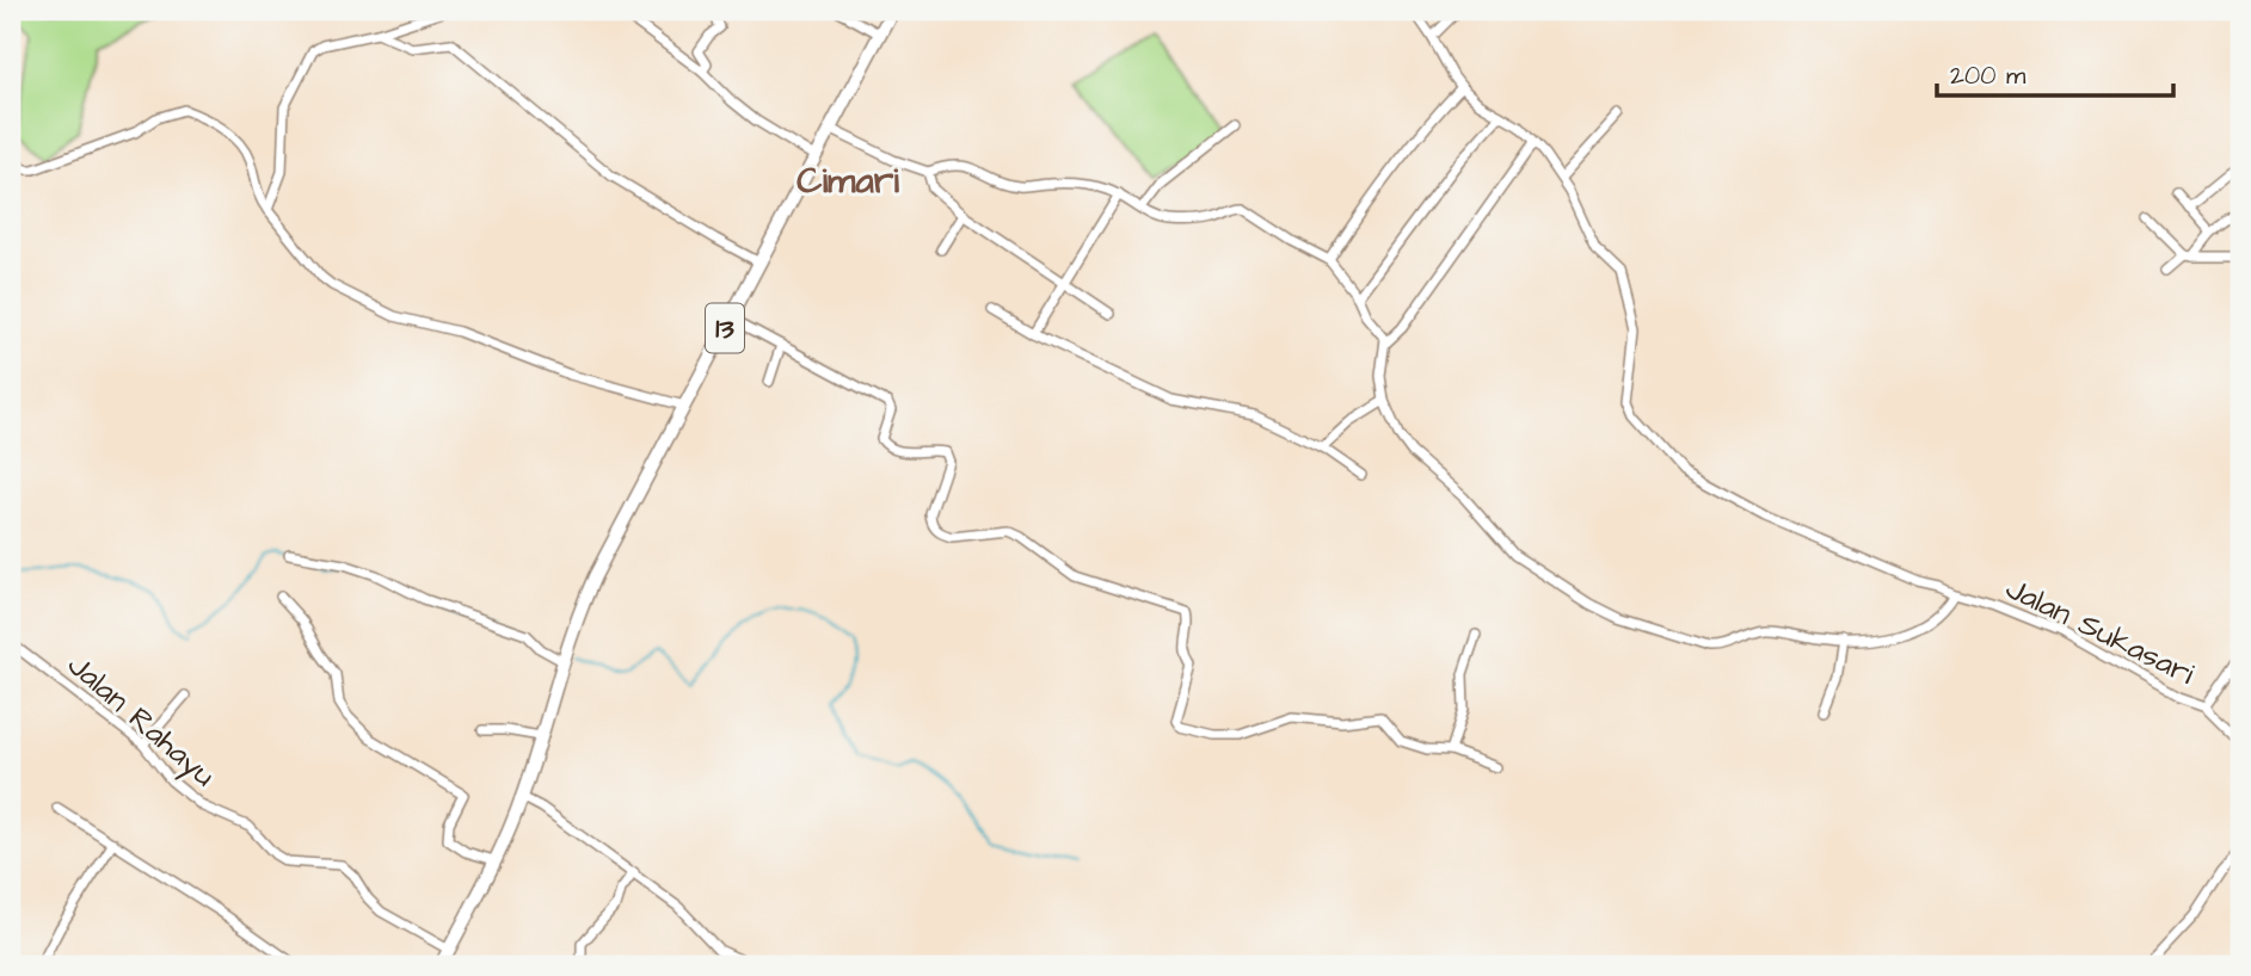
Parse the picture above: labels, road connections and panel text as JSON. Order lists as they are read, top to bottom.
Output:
{
  "streets": {
    "highway": ["13"],
    "street": ["Jalan Sukasari", "Jalan Rahayu"]
  },
  "crossings": [
    ["13", "Jalan Rahayu"]
  ],
  "districts": ["Cimari"],
  "scale_bar": "200 m"
}
